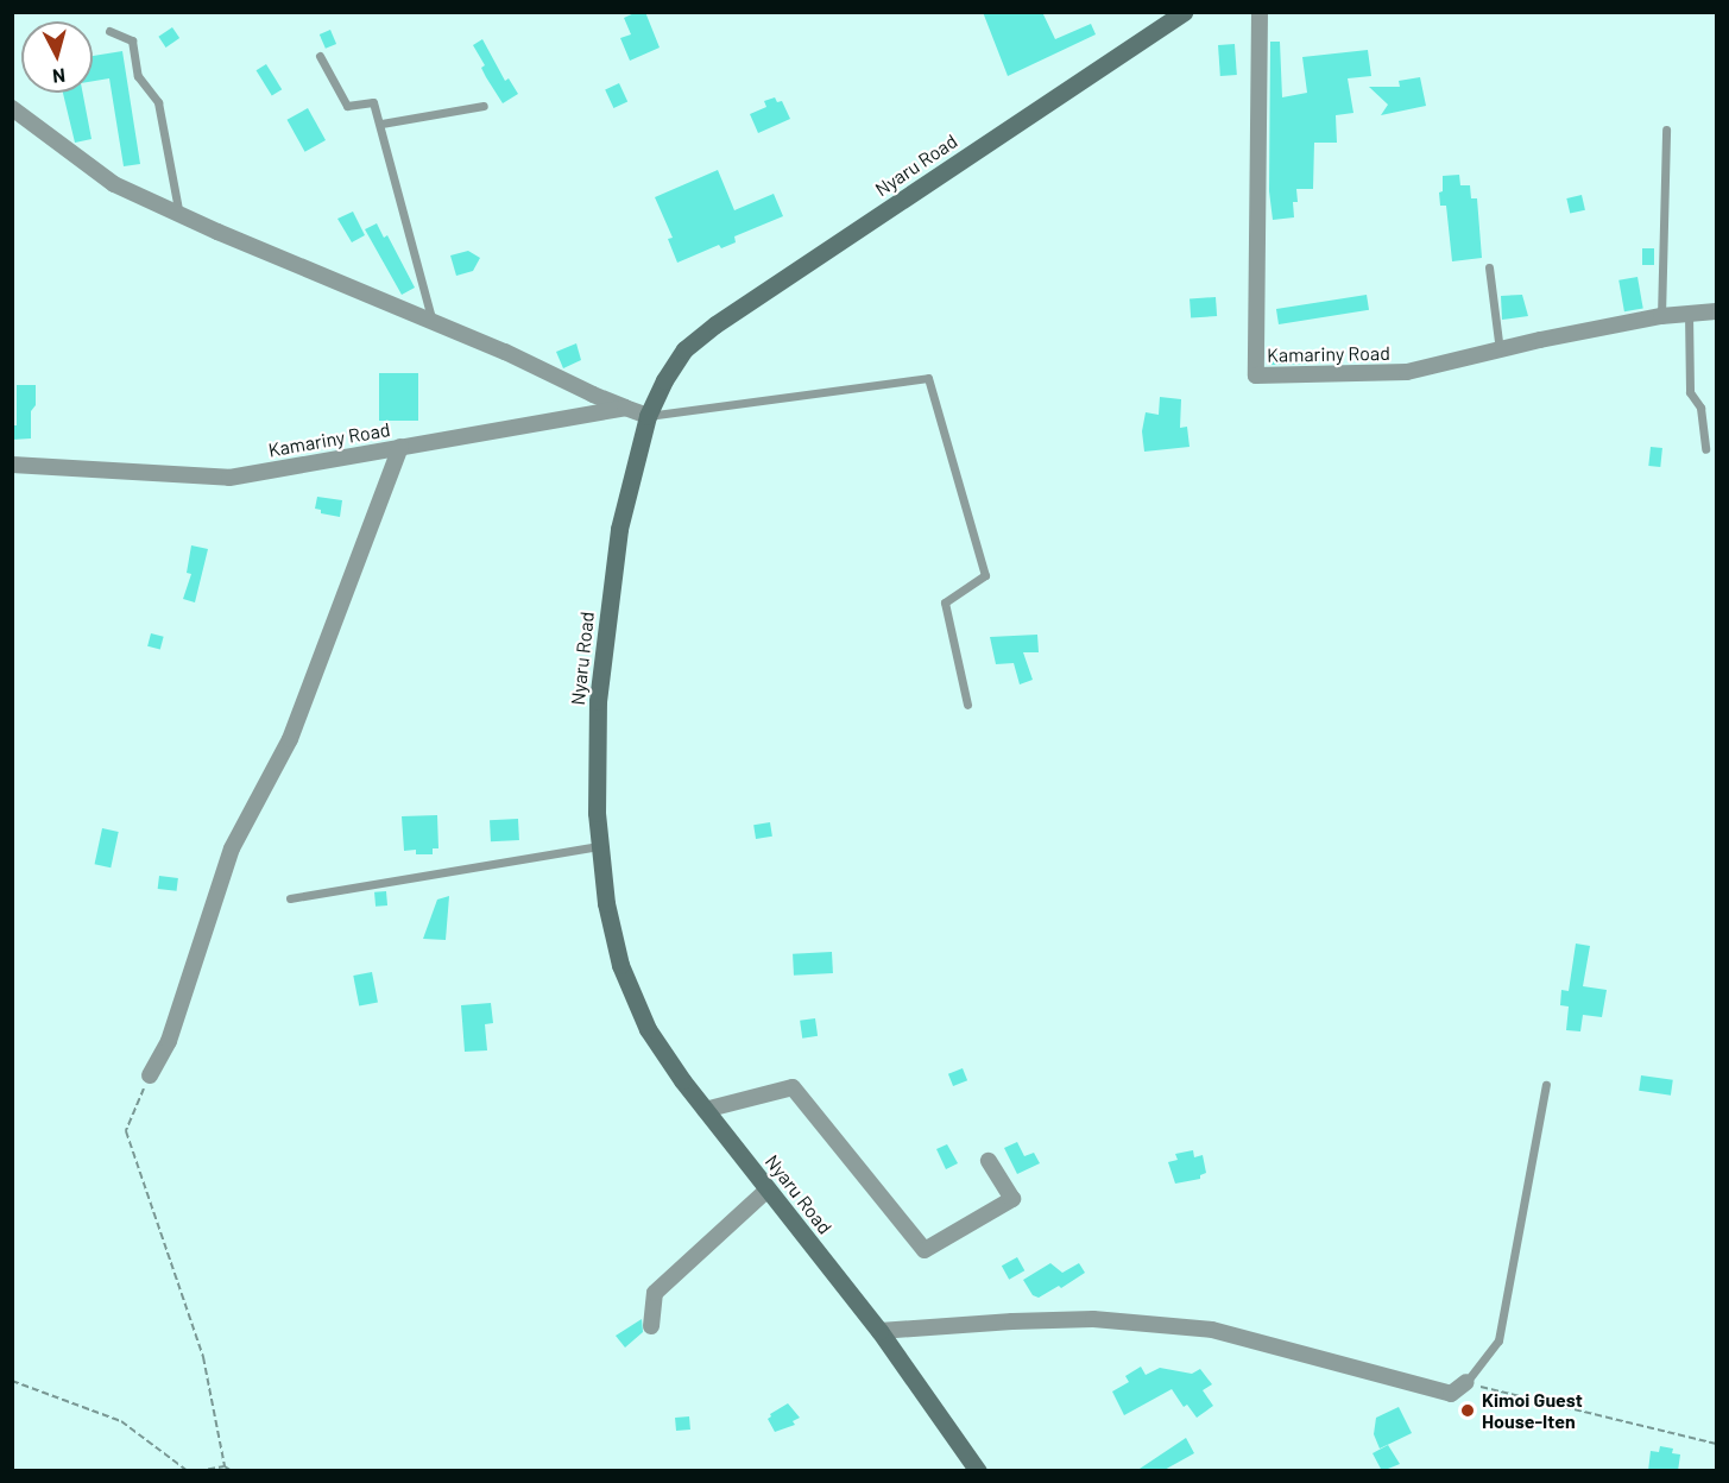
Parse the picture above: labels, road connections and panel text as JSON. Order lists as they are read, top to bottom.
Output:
{
  "streets": {
    "main road": ["Nyaru Road"],
    "street": ["Kamariny Road"]
  },
  "places": ["Kimoi Guest House-Iten"],
  "north": "bottom"
}
